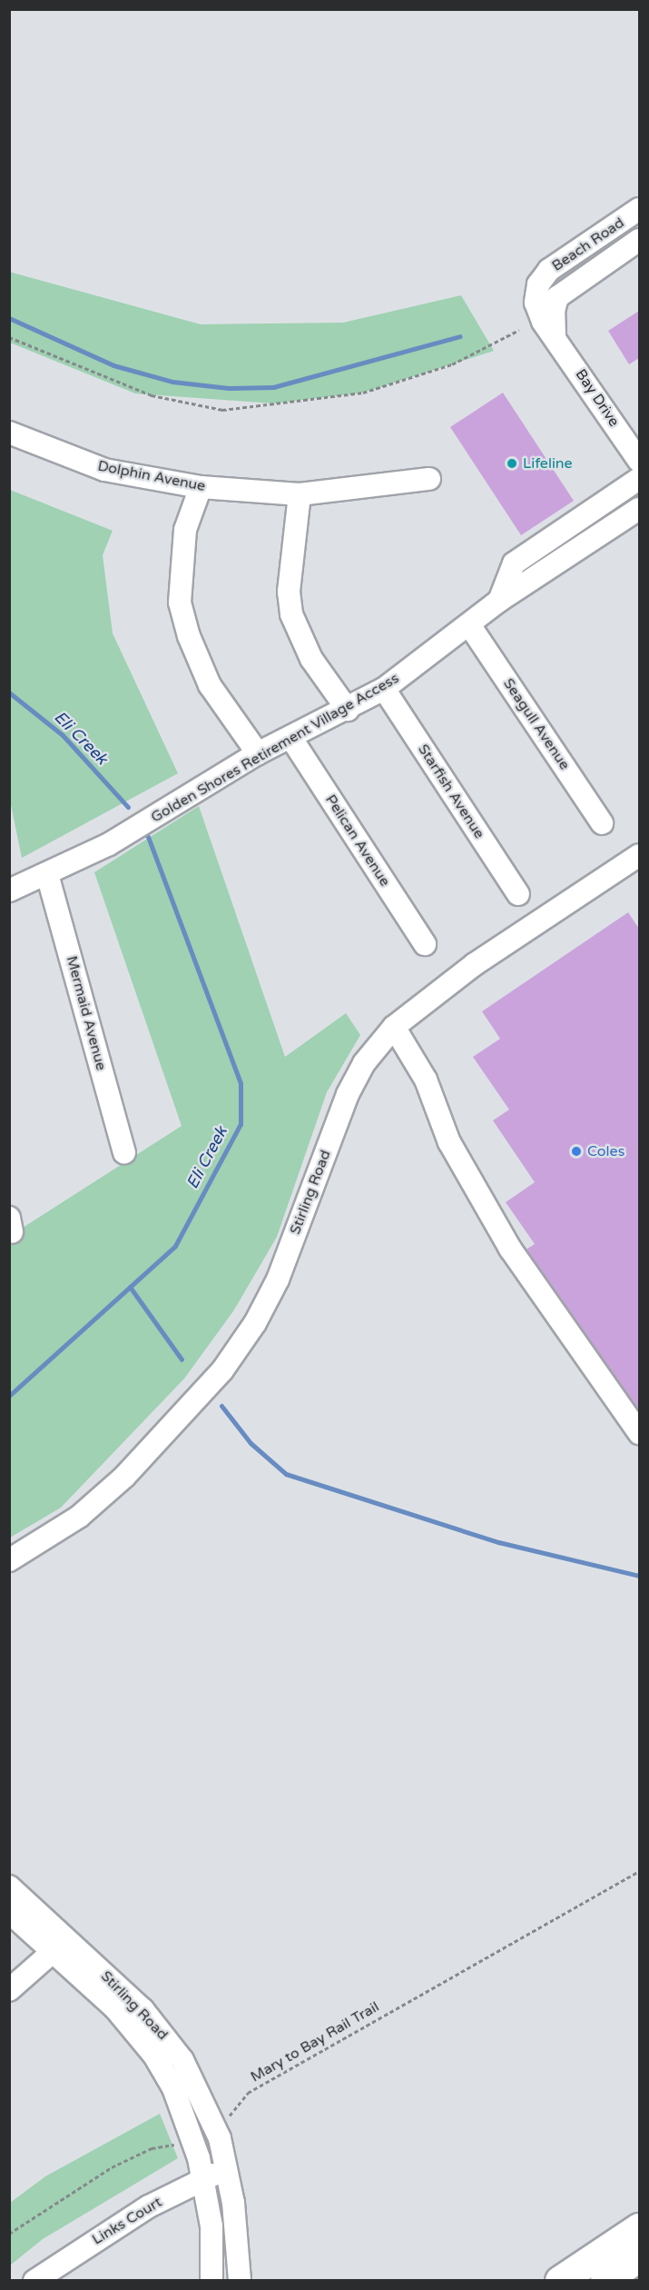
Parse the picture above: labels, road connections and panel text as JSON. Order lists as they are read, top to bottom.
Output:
{
  "streets": {
    "street": [
      "Beach Road",
      "Bay Drive",
      "Dolphin Avenue",
      "Seagull Avenue",
      "Golden Shores Retirement Village Access",
      "Starfish Avenue",
      "Pelican Avenue",
      "Mermaid Avenue",
      "Stirling Road",
      "Links Court"
    ],
    "path": ["Mary to Bay Rail Trail"]
  },
  "crossings": [
    ["Beach Road", "Bay Drive"],
    ["Seagull Avenue", "Golden Shores Retirement Village Access"],
    ["Golden Shores Retirement Village Access", "Starfish Avenue"],
    ["Golden Shores Retirement Village Access", "Pelican Avenue"],
    ["Golden Shores Retirement Village Access", "Mermaid Avenue"],
    ["Stirling Road", "Mary to Bay Rail Trail"],
    ["Stirling Road", "Links Court"]
  ],
  "water": ["Eli Creek"],
  "places": ["Lifeline", "Coles"]
}
